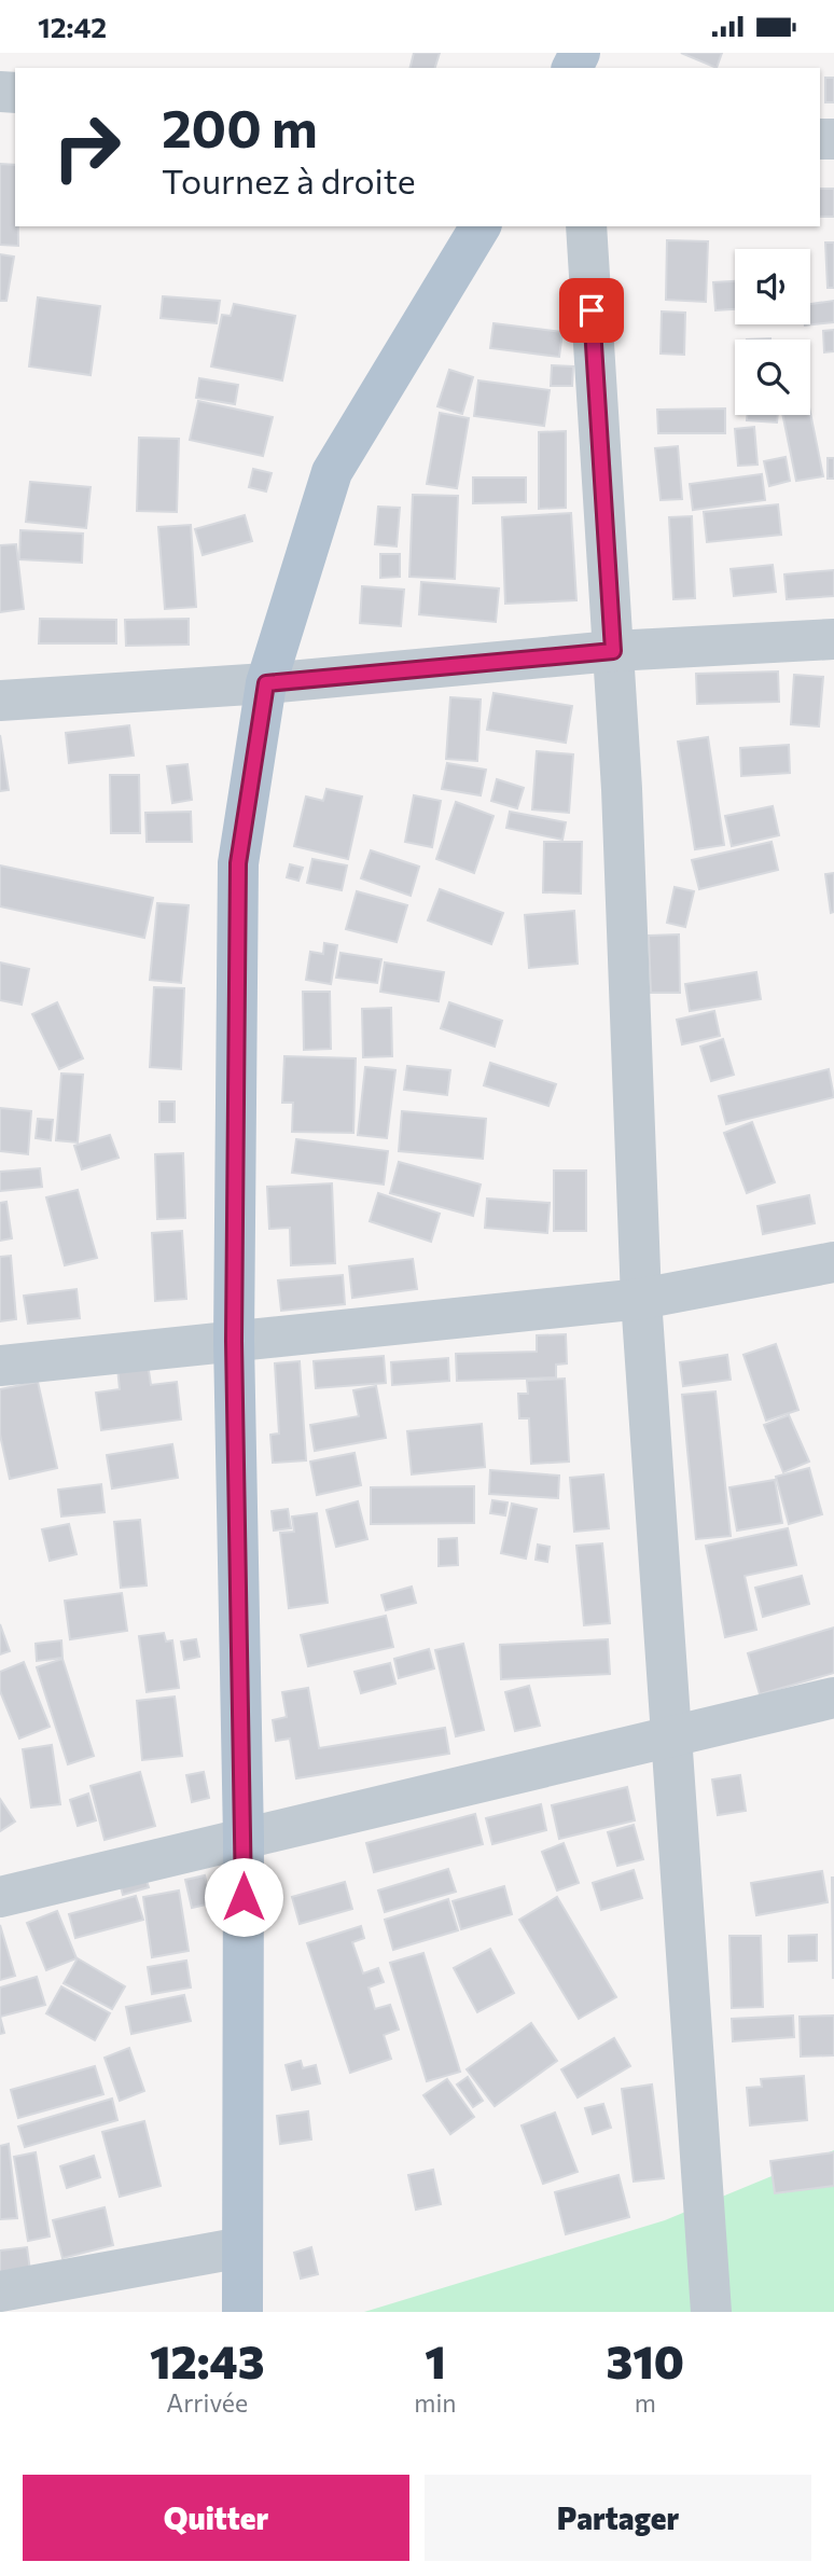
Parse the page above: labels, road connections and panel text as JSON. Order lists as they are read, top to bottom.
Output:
{
  "page": {
    "status": "12:42",
    "turn": ["200 m", "Tournez à droite"],
    "eta": [
      "12:43",
      "Arrivée",
      "1",
      "min",
      "310",
      "m"
    ],
    "buttons": ["Quitter", "Partager"]
  }
}
